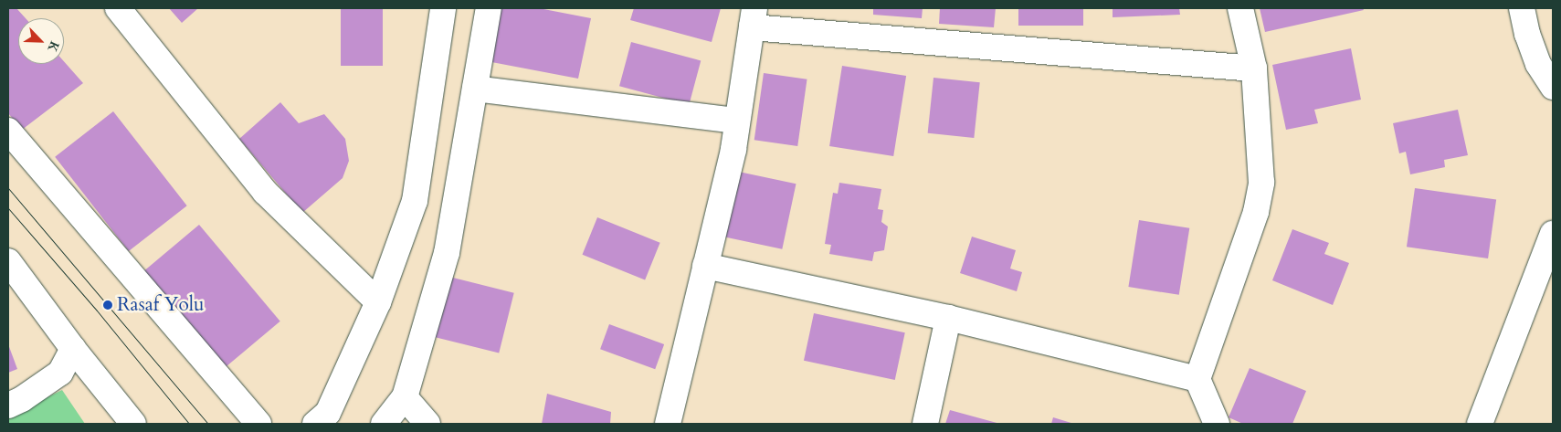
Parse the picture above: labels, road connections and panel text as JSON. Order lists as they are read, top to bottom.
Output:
{
  "places": ["Rasaf Yolu"],
  "north": "bottom right"
}
